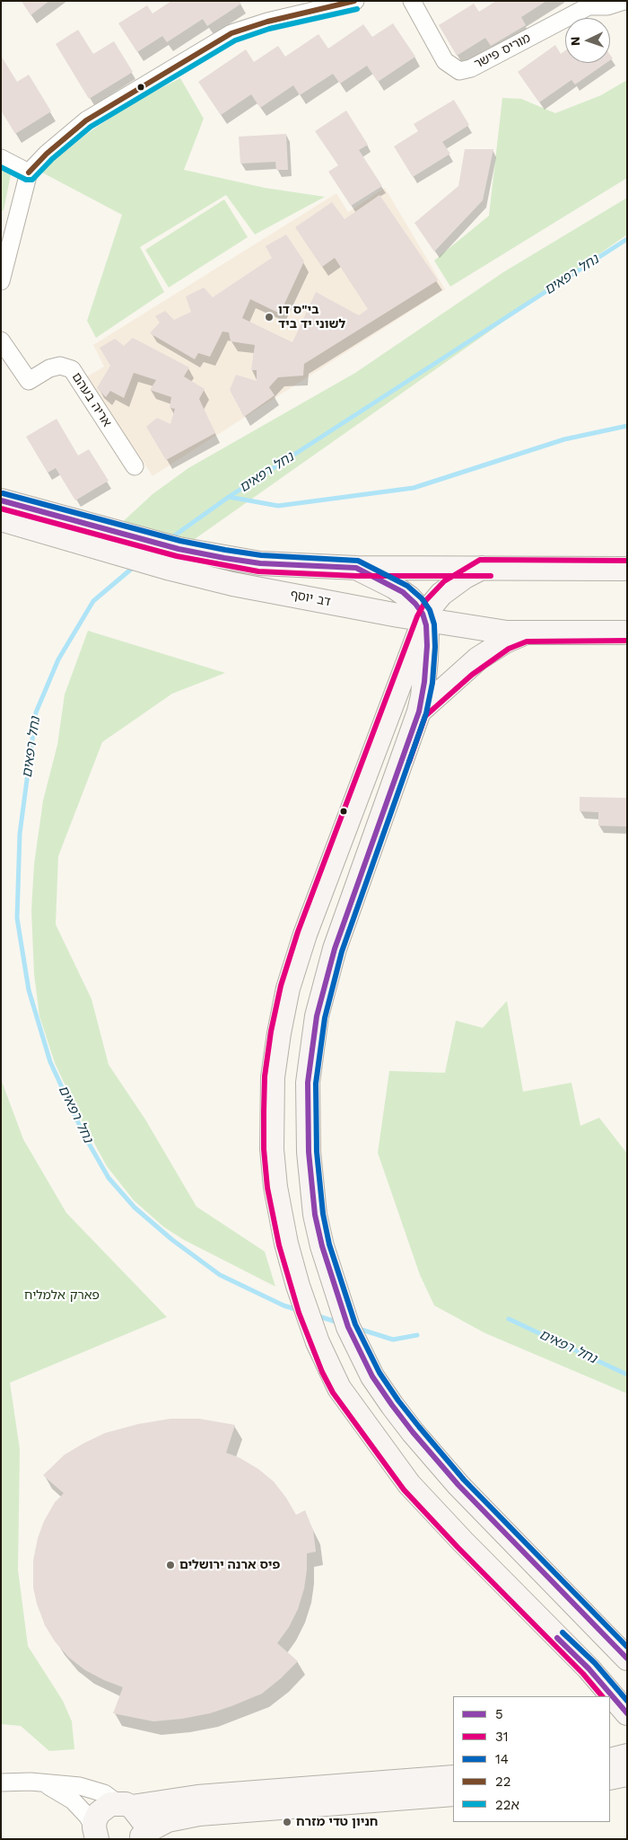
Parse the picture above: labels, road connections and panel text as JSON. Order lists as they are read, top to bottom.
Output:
{
  "streets": {
    "main road": ["דב יוסף"],
    "street": ["מוריס פישר", "אריה בעהם"]
  },
  "water": ["נחל רפאים"],
  "parks": ["פארק אלמליח"],
  "places": ["בי\"ס דו לשוני יד ביד", "פיס ארנה ירושלים", "חניון טדי מזרח"],
  "lines": [
    "transit line 22",
    "transit line 22א",
    "transit line 14",
    "transit line 5",
    "transit line 31"
  ],
  "legend": [
    "5",
    "31",
    "14",
    "22",
    "22א"
  ],
  "north": "left"
}
